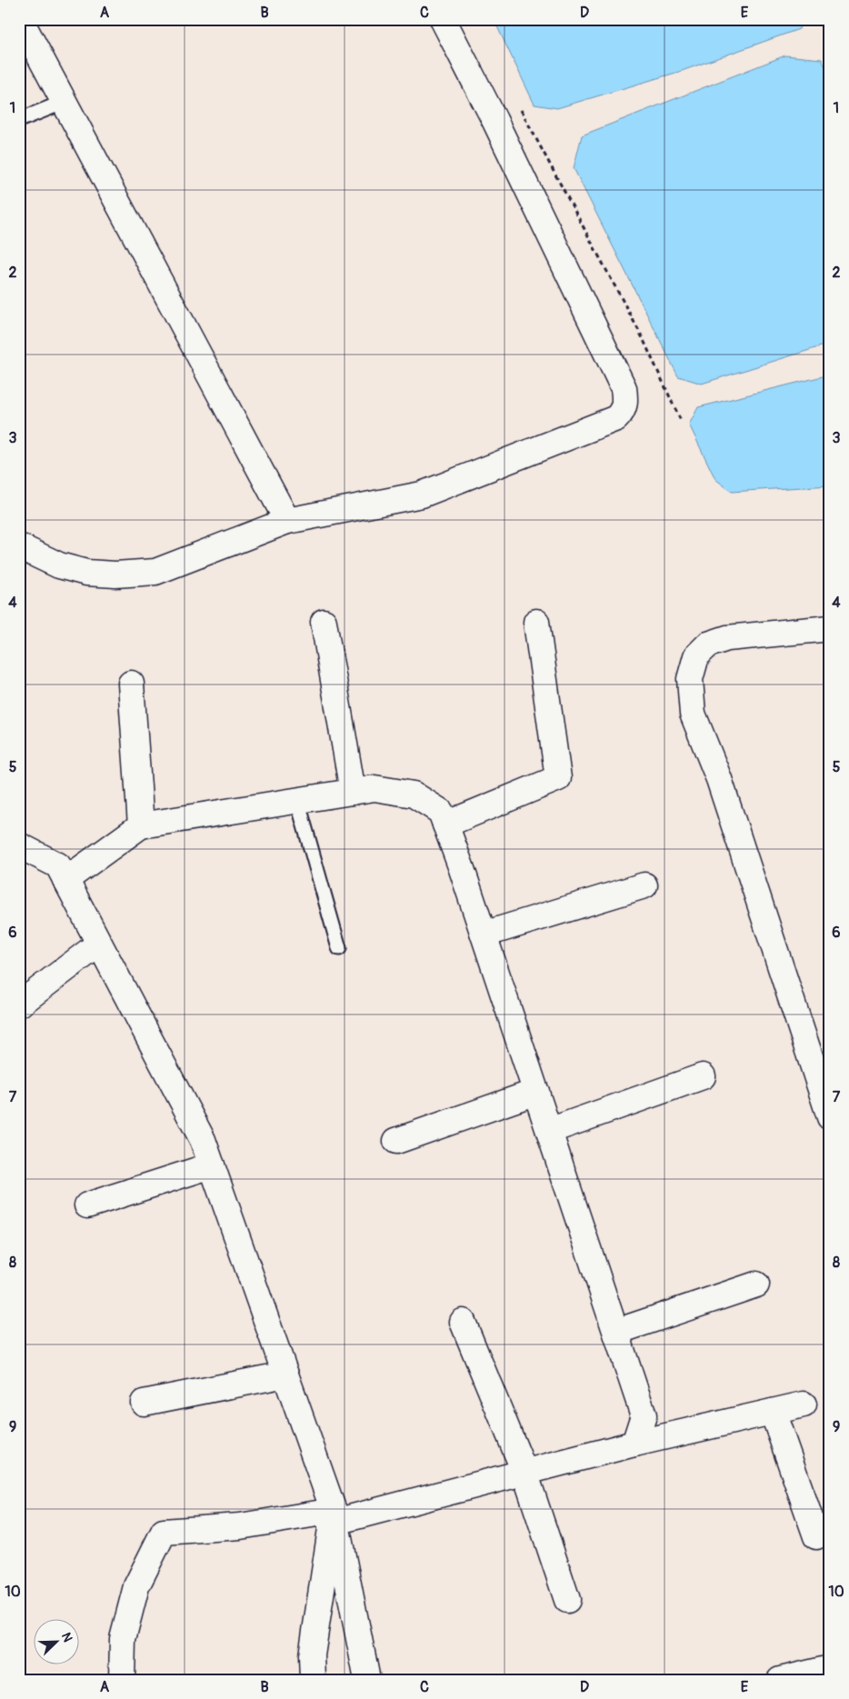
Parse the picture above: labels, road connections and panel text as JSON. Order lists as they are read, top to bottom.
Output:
{
  "north": "top right",
  "grid": {
    "columns": [
      "A",
      "B",
      "C",
      "D",
      "E"
    ],
    "rows": [
      "1",
      "2",
      "3",
      "4",
      "5",
      "6",
      "7",
      "8",
      "9",
      "10"
    ]
  }
}
